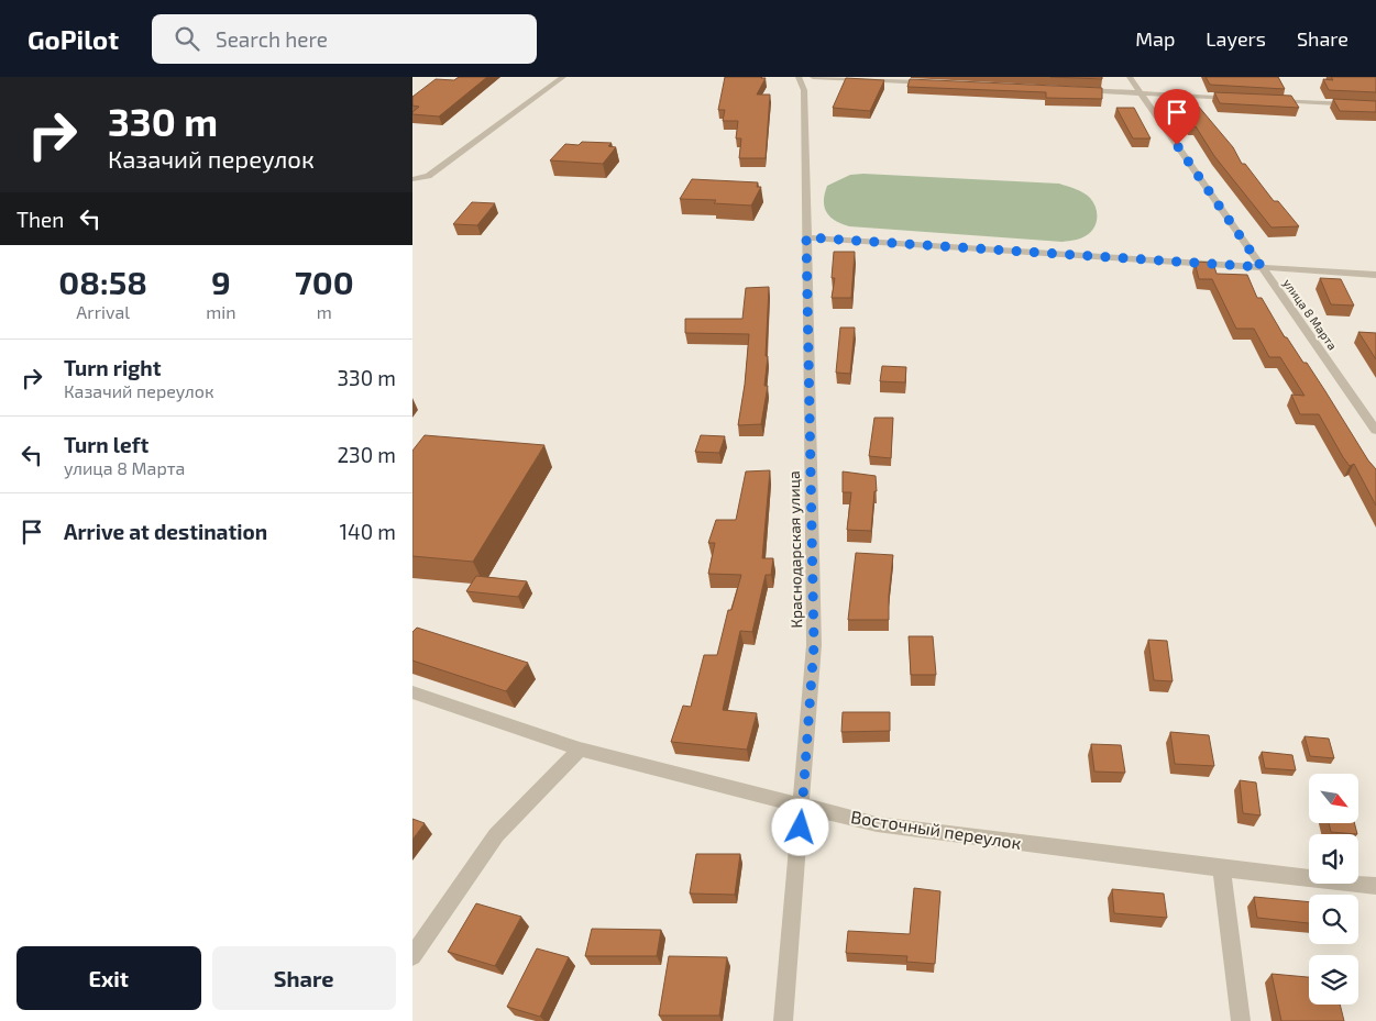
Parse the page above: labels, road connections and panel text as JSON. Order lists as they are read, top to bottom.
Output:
{
  "streets": {
    "street": ["улица 8 Марта", "Краснодарская улица", "Восточный переулок"]
  },
  "crossings": [
    ["Краснодарская улица", "Восточный переулок"]
  ],
  "north": "bottom right",
  "page": {
    "header": "GoPilot",
    "search": "Search here",
    "nav": ["Map", "Layers", "Share"],
    "turn": ["330 m", "Казачий переулок"],
    "then": "Then",
    "eta": [
      "08:58",
      "Arrival",
      "9",
      "min",
      "700",
      "m"
    ],
    "list": [
      {
        "name": "Turn right",
        "note": "Казачий переулок",
        "value": "330 m"
      },
      {
        "name": "Turn left",
        "note": "улица 8 Марта",
        "value": "230 m"
      },
      {
        "name": "Arrive at destination",
        "value": "140 m"
      }
    ],
    "buttons": ["Exit", "Share"]
  }
}
